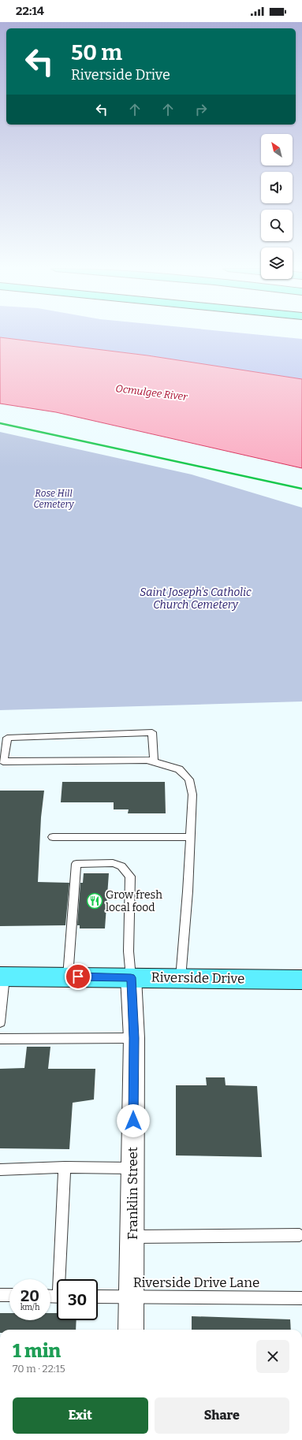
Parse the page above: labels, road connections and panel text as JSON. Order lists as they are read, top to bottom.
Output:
{
  "streets": {
    "main road": ["Riverside Drive"],
    "street": ["Franklin Street"],
    "lane": ["Riverside Drive Lane"]
  },
  "crossings": [
    ["Riverside Drive", "Franklin Street"],
    ["Franklin Street", "Riverside Drive Lane"]
  ],
  "water": ["Ocmulgee River"],
  "parks": ["Rose Hill Cemetery", "Saint Joseph's Catholic Church Cemetery"],
  "places": {
    "restaurant": ["Grow fresh local food"]
  },
  "north": "top left",
  "page": {
    "status": "22:14",
    "turn": ["50 m", "Riverside Drive"],
    "speed": "20 km/h",
    "limit": "30",
    "heading": ["1 min", "70 m · 22:15"],
    "buttons": ["Exit", "Share"]
  }
}
